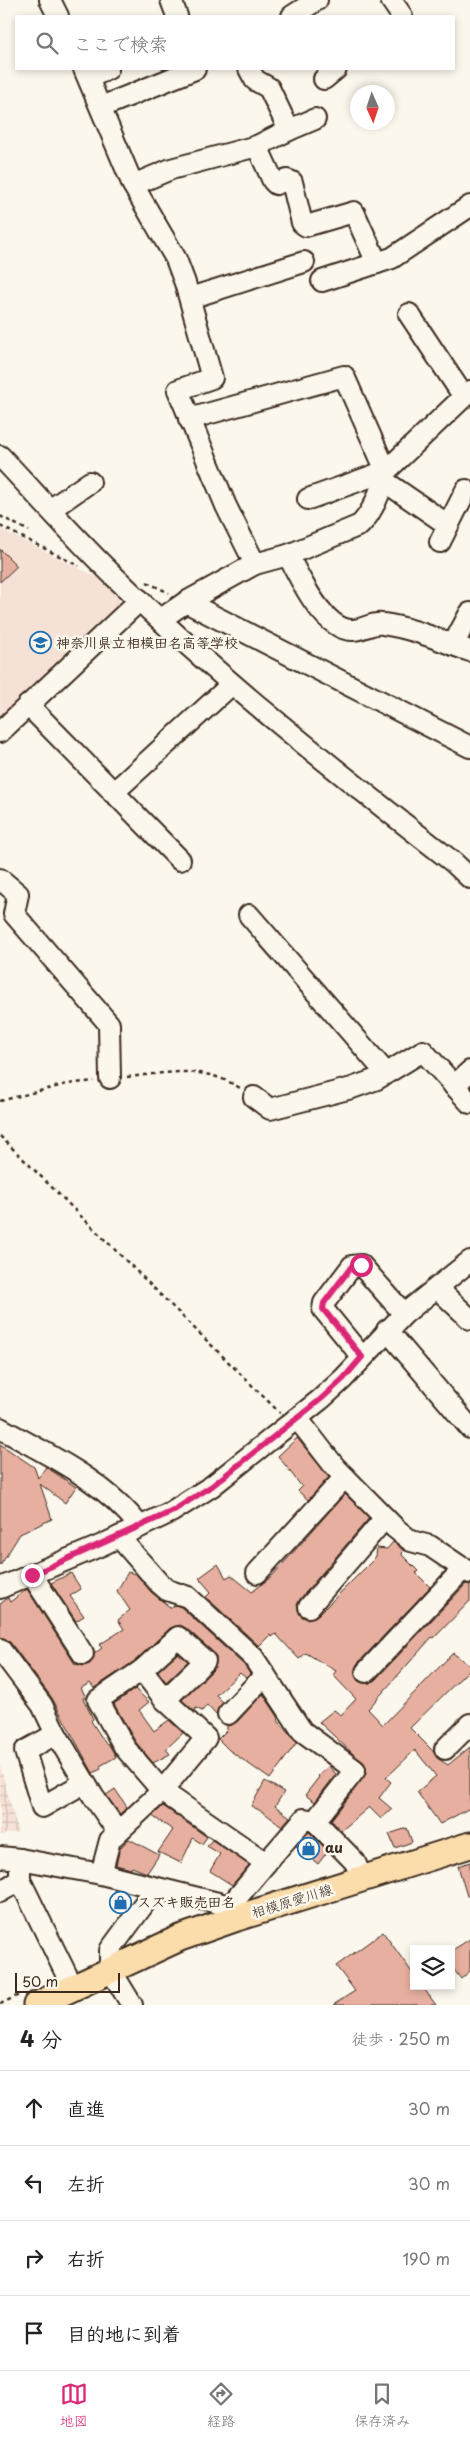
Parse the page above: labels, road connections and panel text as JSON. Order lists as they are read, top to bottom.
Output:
{
  "streets": {
    "main road": ["相模原愛川線"]
  },
  "places": {
    "school or university": ["神奈川県立相模田名高等学校"],
    "shop": ["au", "スズキ販売田名"]
  },
  "scale_bar": "50 m",
  "north": "bottom",
  "page": {
    "search": "ここで検索",
    "scale": "50 m",
    "heading": ["4 分", "徒歩 · 250 m"],
    "list": [
      ["直進", "30 m"],
      ["左折", "30 m"],
      ["右折", "190 m"],
      "目的地に到着"
    ],
    "nav": ["地図", "経路", "保存済み"]
  }
}
